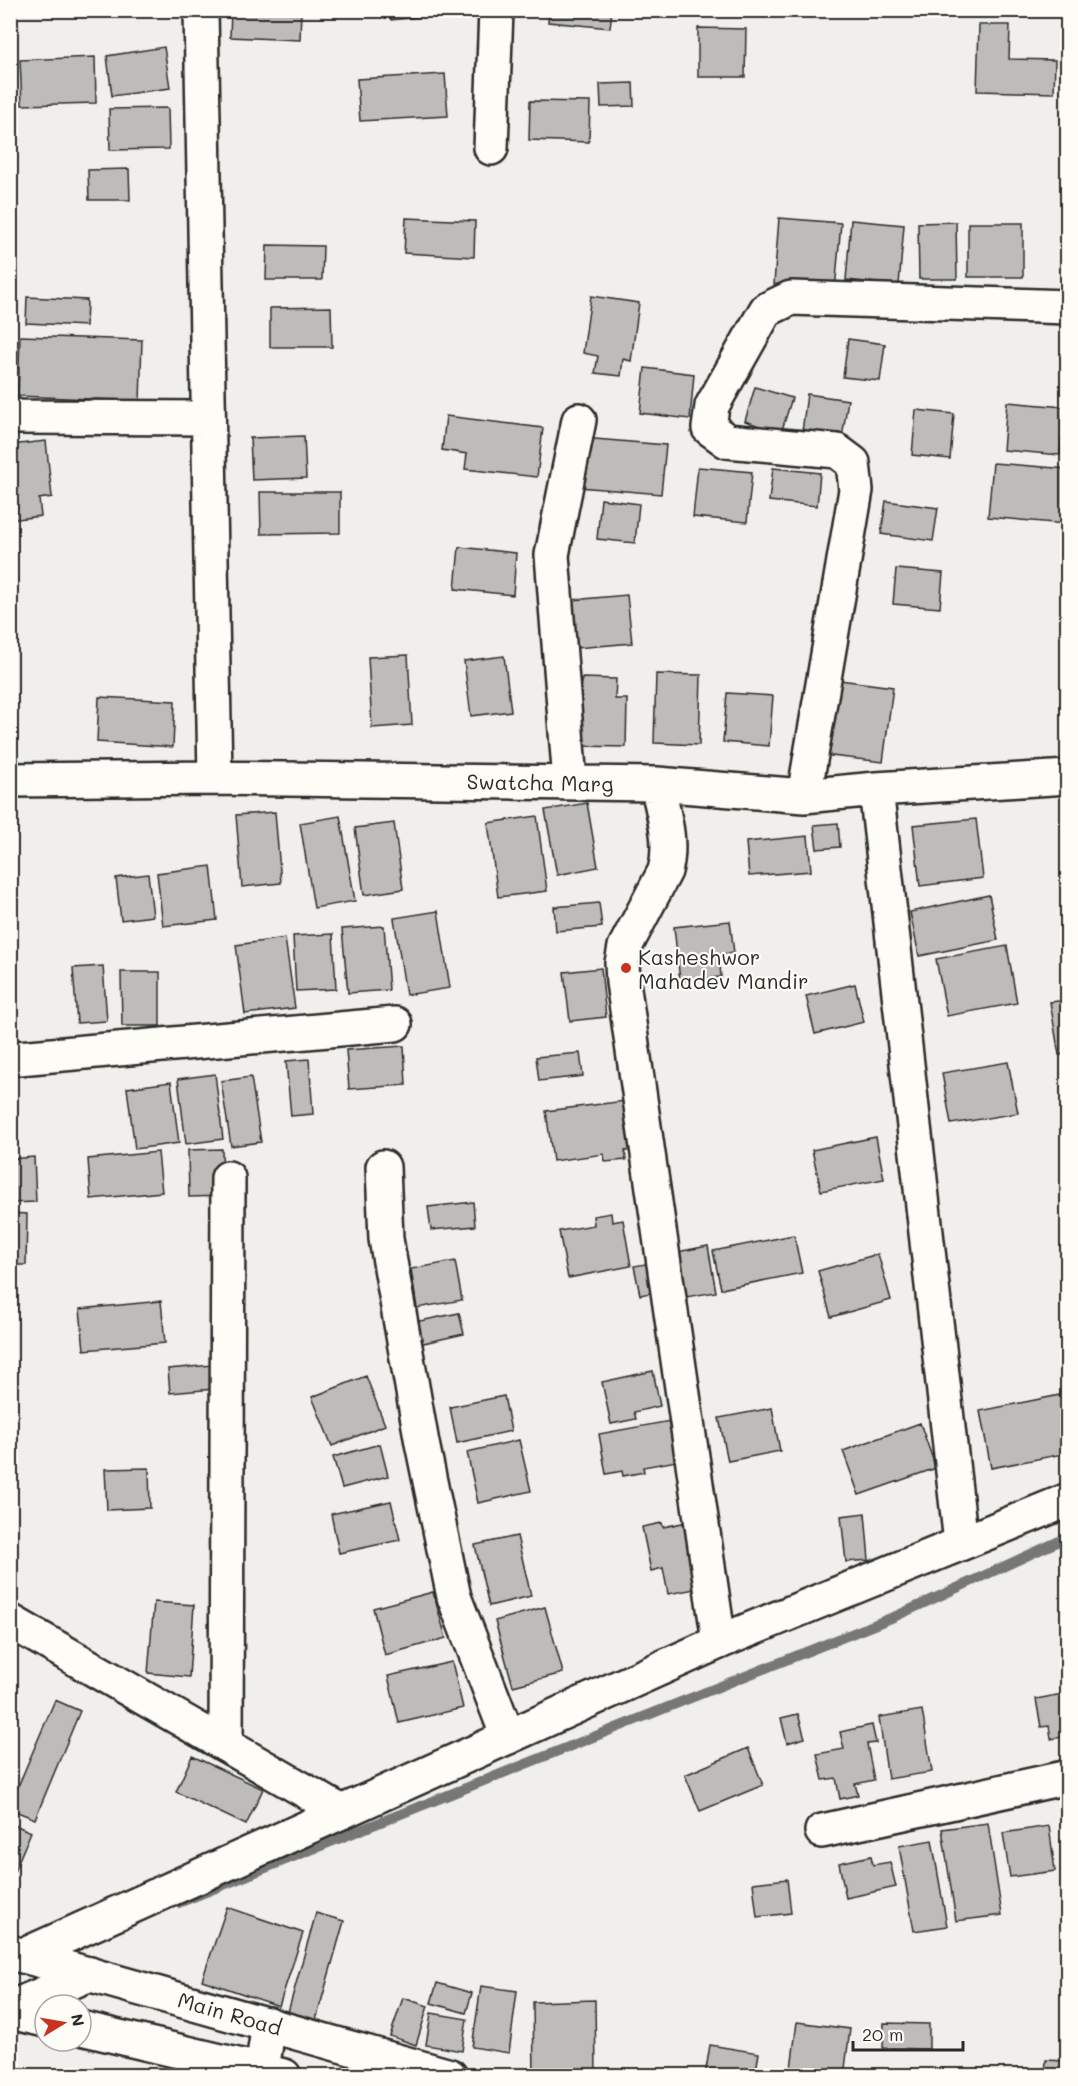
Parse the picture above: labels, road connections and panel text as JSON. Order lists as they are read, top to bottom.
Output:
{
  "streets": {
    "street": ["Swatcha Marg", "Main Road"]
  },
  "places": ["Kasheshwor Mahadev Mandir"],
  "scale_bar": "20 m",
  "north": "right"
}
